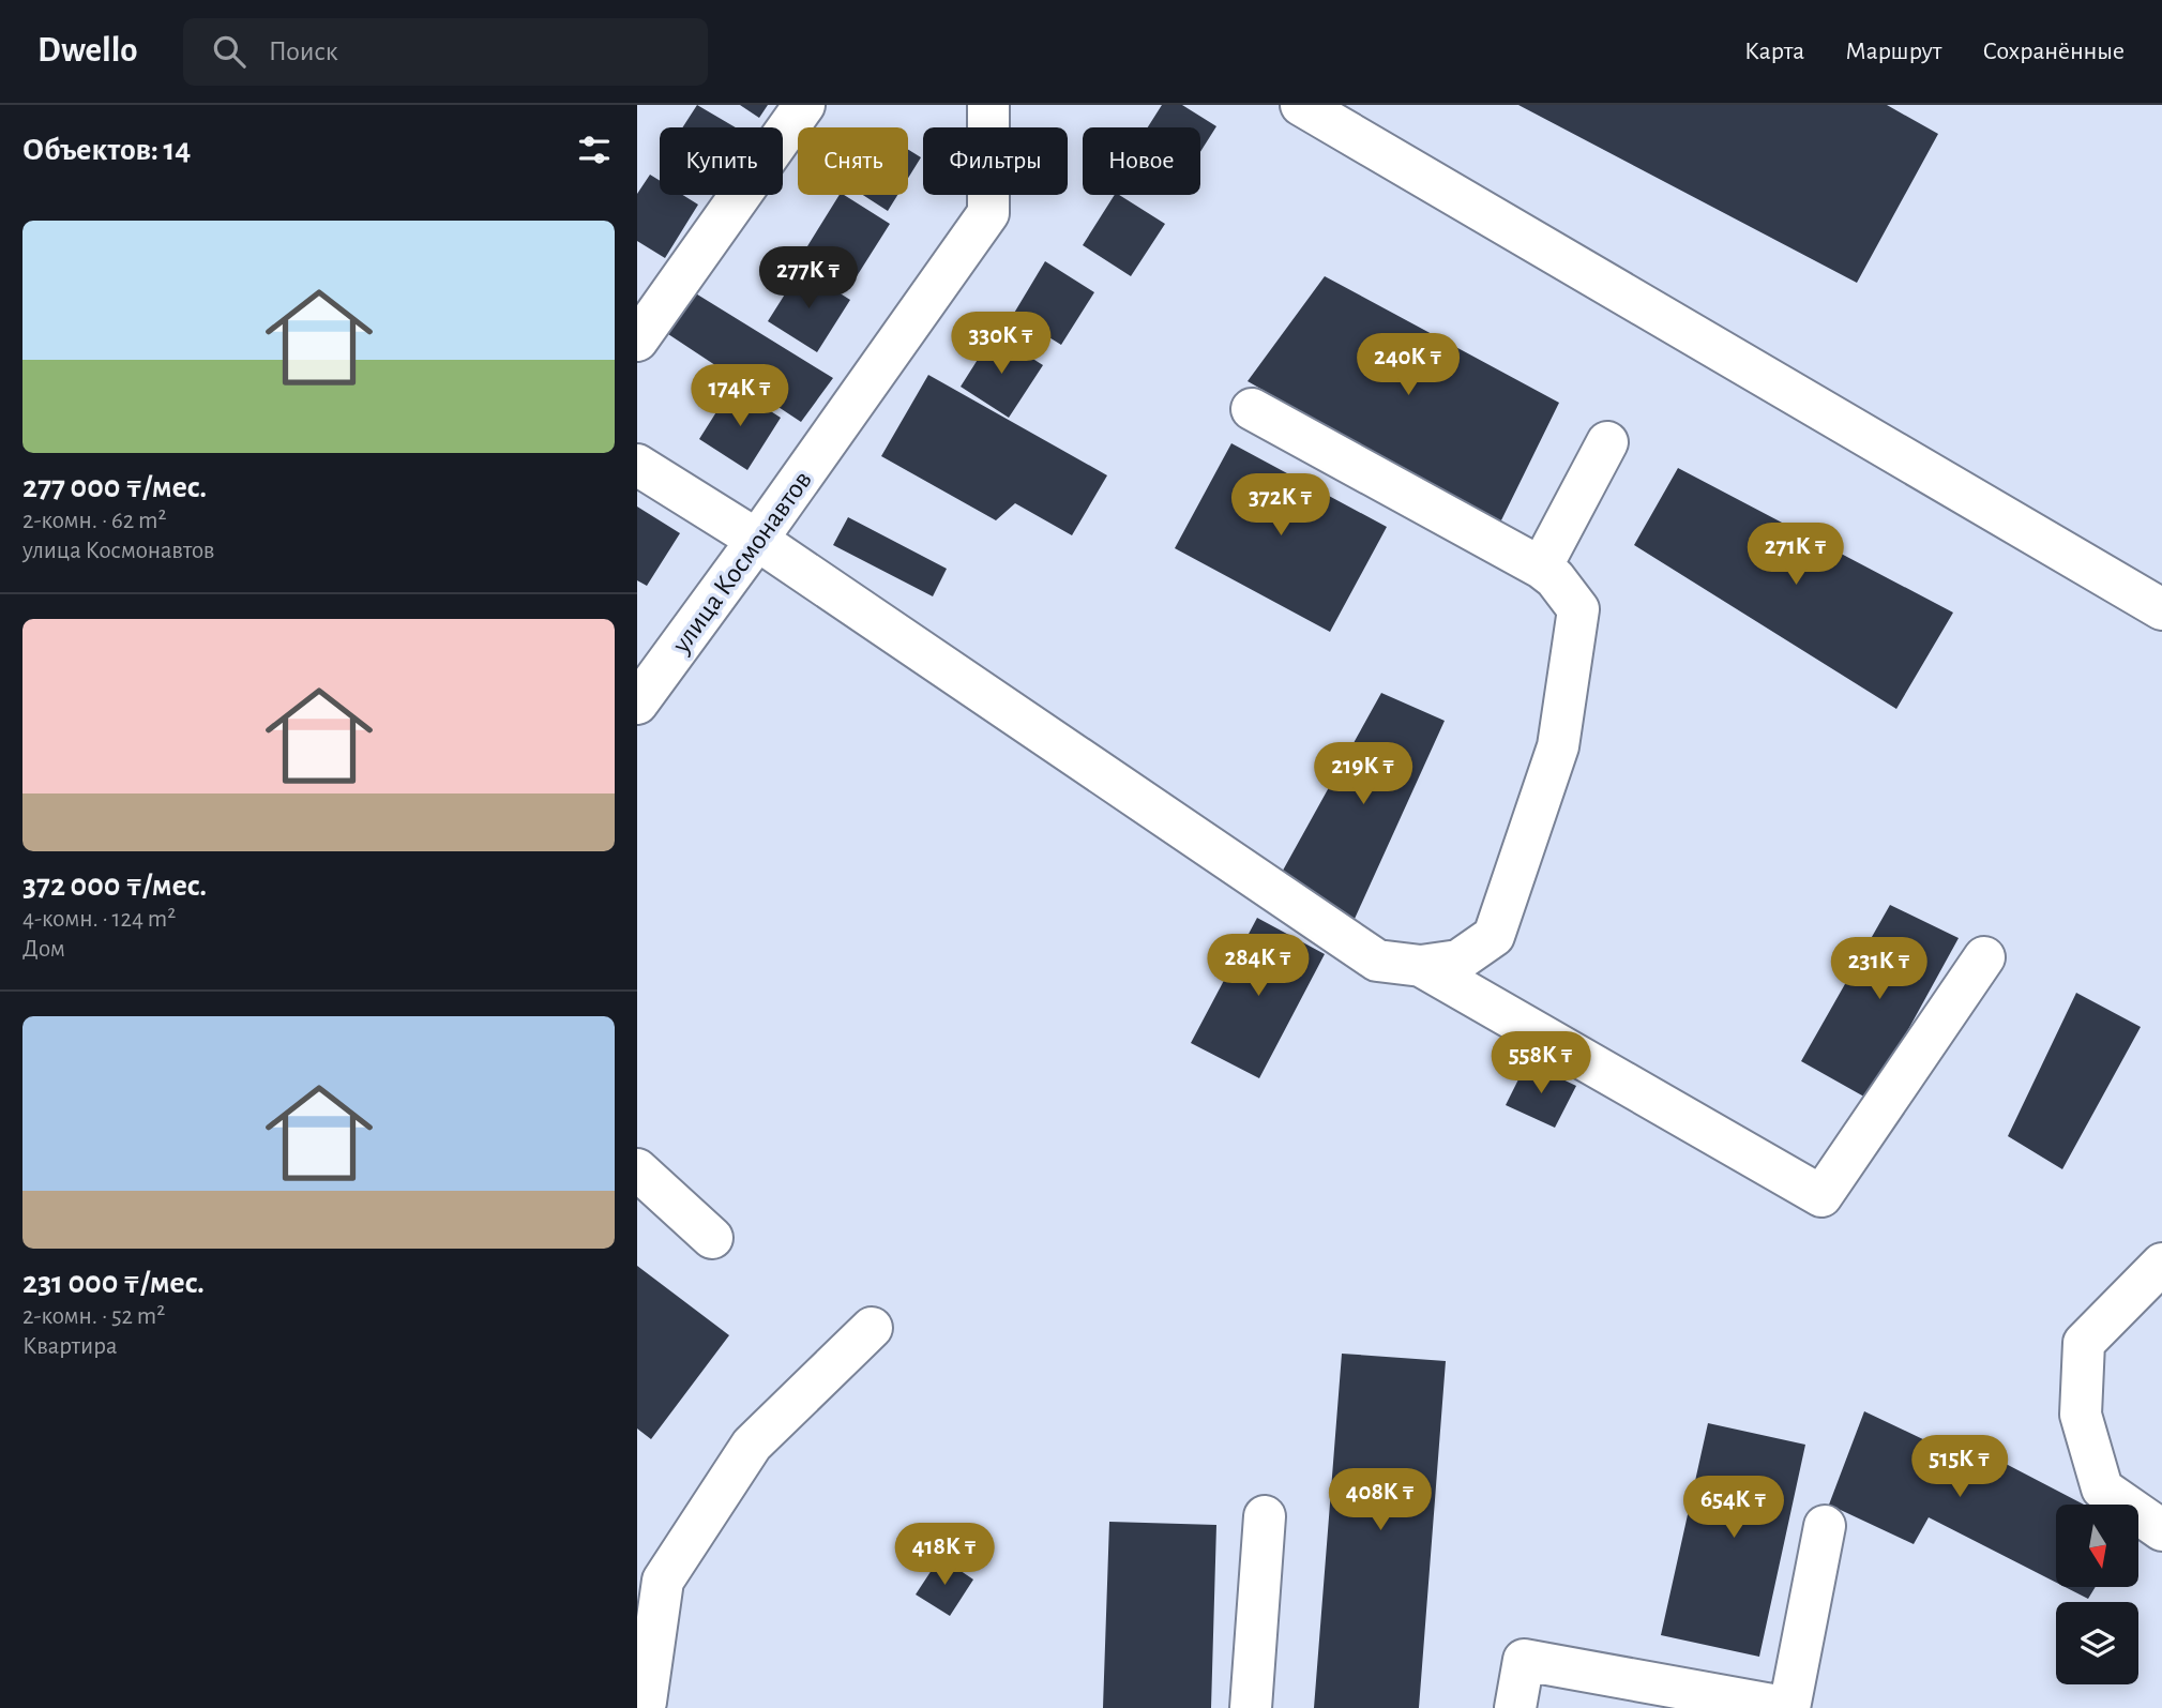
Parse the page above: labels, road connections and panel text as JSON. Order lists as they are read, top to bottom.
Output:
{
  "streets": {
    "street": ["улица Космонавтов"]
  },
  "north": "bottom",
  "page": {
    "header": "Dwello",
    "search": "Поиск",
    "nav": ["Карта", "Маршрут", "Сохранённые"],
    "heading": "Объектов: 14",
    "chip": [
      "Купить",
      "Снять",
      "Фильтры",
      "Новое"
    ],
    "list": [
      {
        "name": "277 000 ₸/мес.",
        "note": "2-комн. · 62 m² · улица Космонавтов"
      },
      {
        "name": "372 000 ₸/мес.",
        "note": "4-комн. · 124 m² · Дом"
      },
      {
        "name": "231 000 ₸/мес.",
        "note": "2-комн. · 52 m² · Квартира"
      }
    ],
    "price": [
      "277K ₸",
      "330K ₸",
      "240K ₸",
      "174K ₸",
      "372K ₸",
      "271K ₸",
      "219K ₸",
      "284K ₸",
      "231K ₸",
      "558K ₸",
      "515K ₸",
      "408K ₸",
      "654K ₸",
      "418K ₸"
    ]
  }
}
